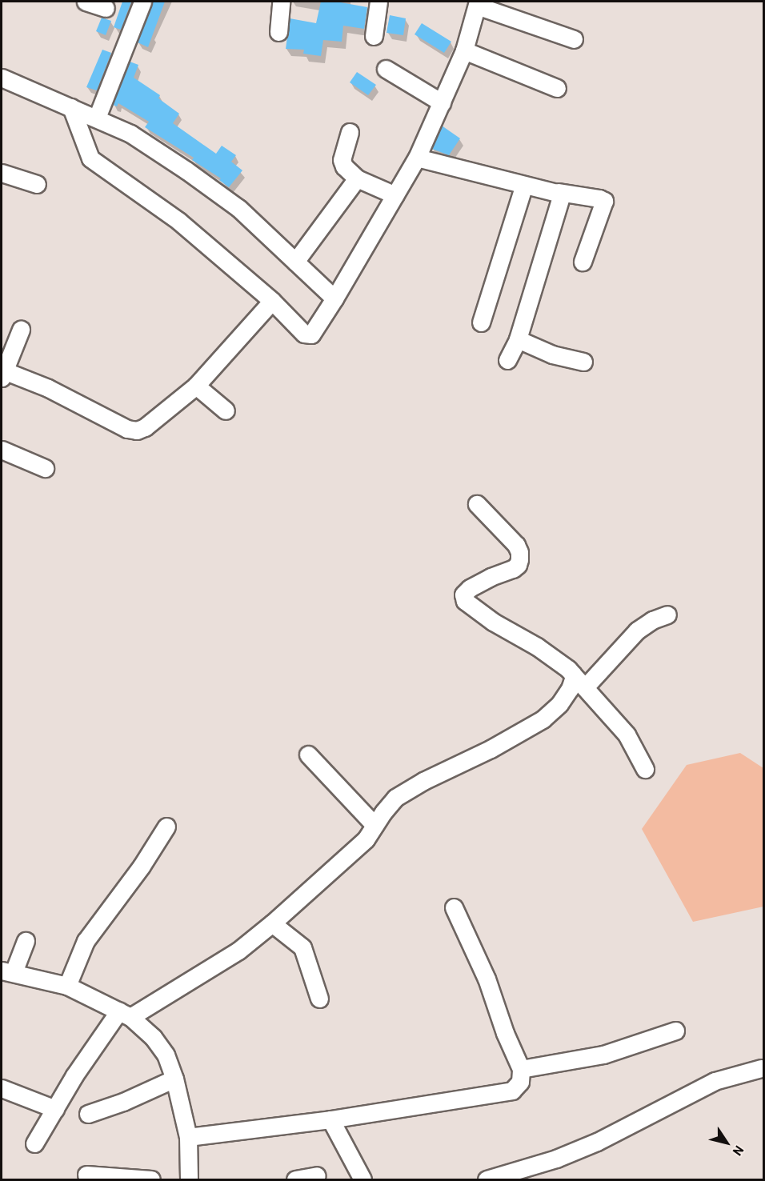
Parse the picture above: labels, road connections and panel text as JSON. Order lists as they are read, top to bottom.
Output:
{
  "north": "bottom right"
}
